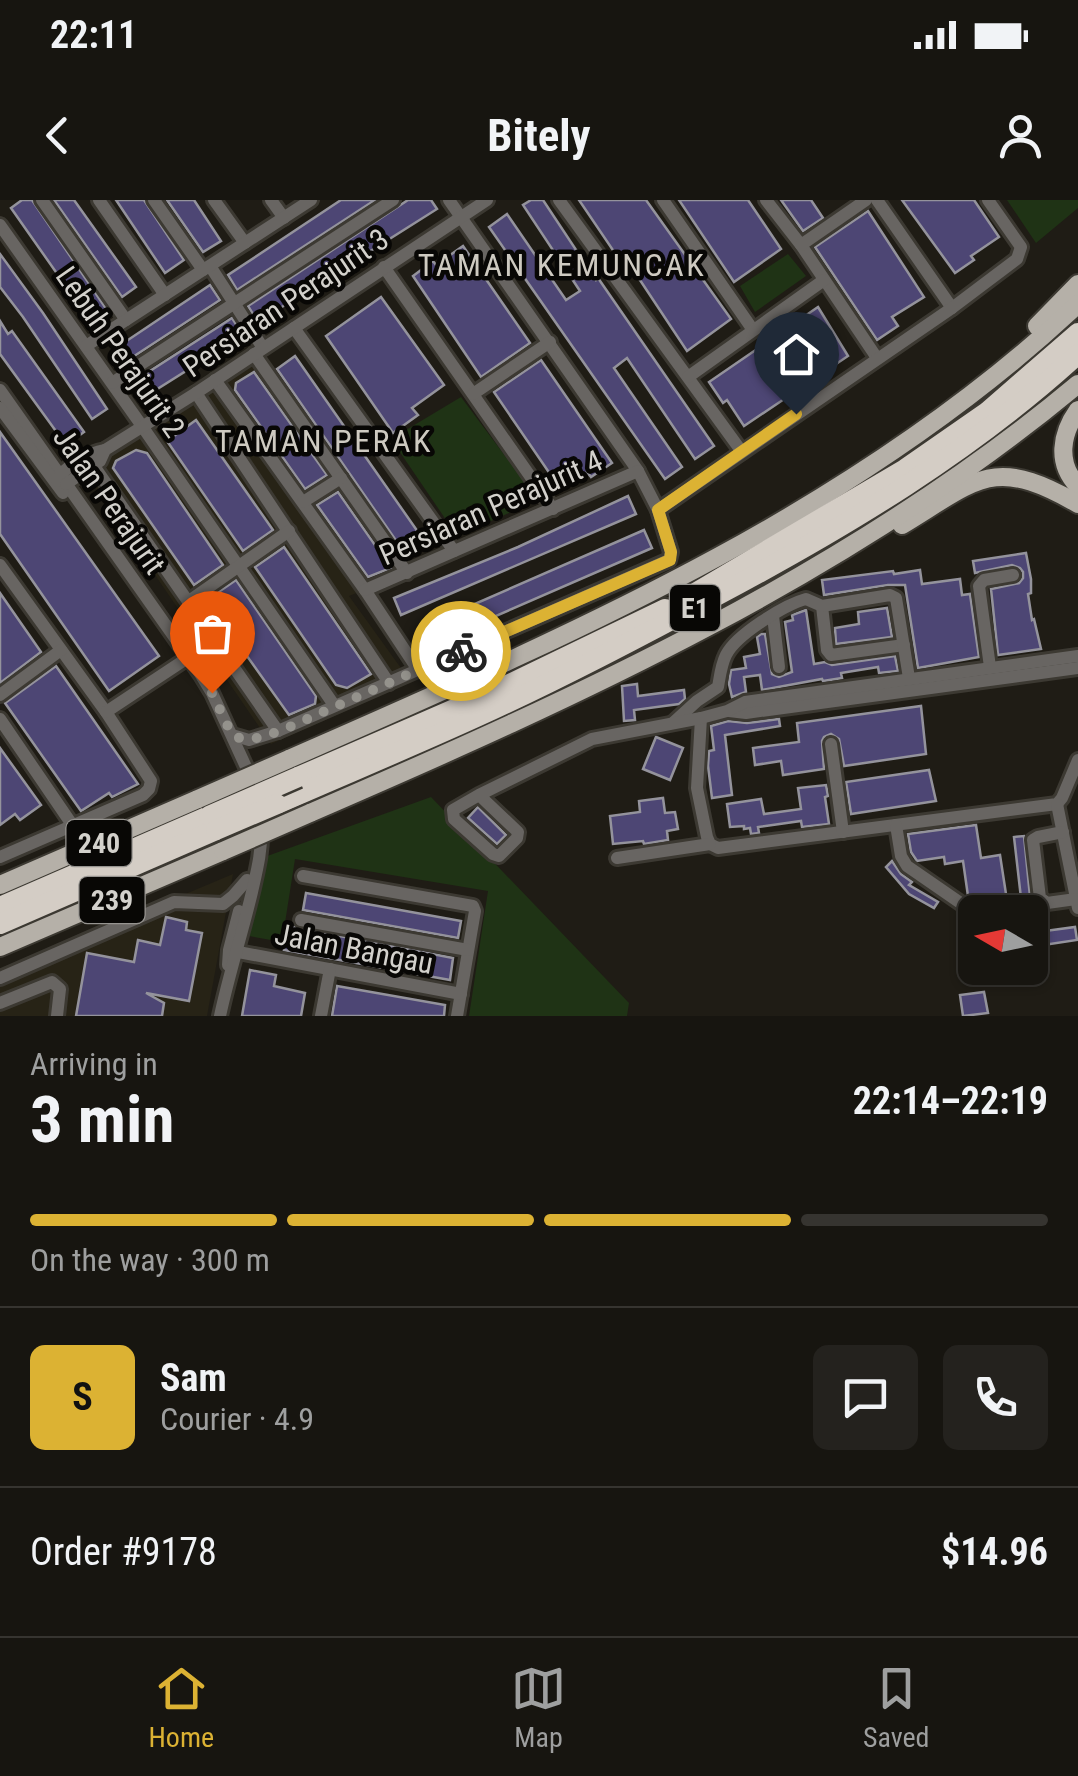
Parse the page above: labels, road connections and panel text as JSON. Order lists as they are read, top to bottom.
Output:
{
  "streets": {
    "highway": ["E1"],
    "main road": ["240", "239"],
    "street": [
      "Persiaran Perajurit 3",
      "Lebuh Perajurit 2",
      "Jalan Perajurit",
      "Persiaran Perajurit 4",
      "Jalan Bangau"
    ]
  },
  "crossings": [
    ["Persiaran Perajurit 3", "Lebuh Perajurit 2"],
    ["Persiaran Perajurit 3", "Jalan Perajurit"],
    ["Jalan Perajurit", "Jalan Bangau"],
    ["E1", "240"]
  ],
  "districts": ["TAMAN KEMUNCAK", "TAMAN PERAK"],
  "north": "left",
  "page": {
    "status": "22:11",
    "header": "Bitely",
    "heading": ["3 min", "Arriving in", "22:14–22:19"],
    "panel": [
      "Sam",
      "Courier · 4.9",
      "Order #9178",
      "$14.96"
    ],
    "bar": "On the way · 300 m",
    "round": "S",
    "tabs": ["Home", "Map", "Saved"]
  }
}
